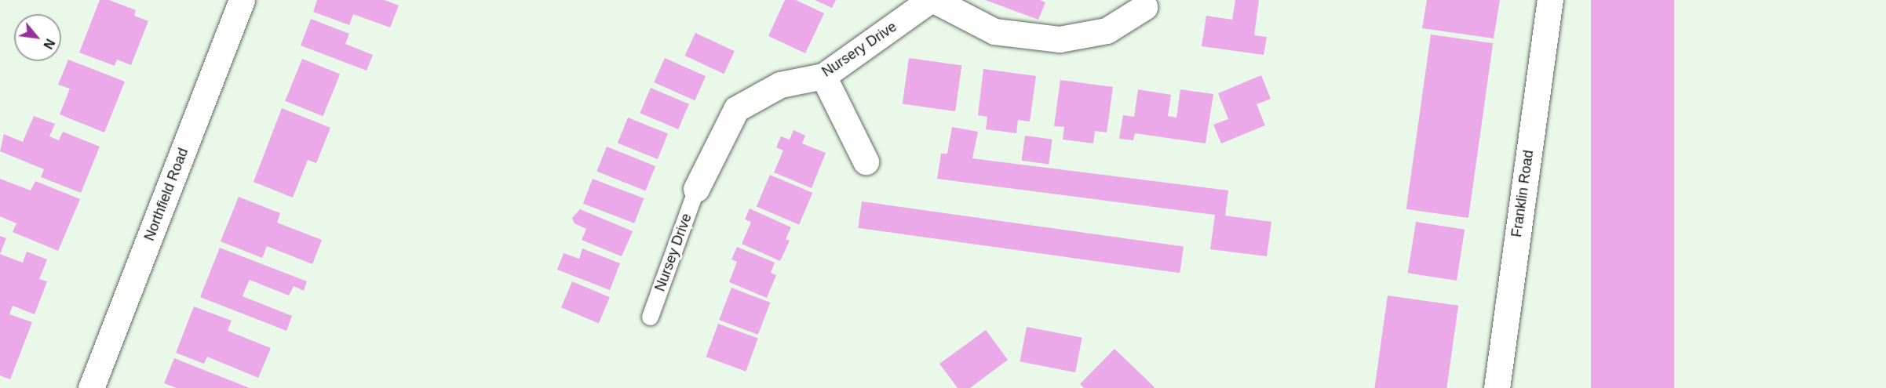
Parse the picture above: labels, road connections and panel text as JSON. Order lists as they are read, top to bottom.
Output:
{
  "streets": {
    "street": ["Nursery Drive", "Franklin Road", "Northfield Road"],
    "lane": ["Nursey Drive"]
  },
  "crossings": [
    ["Nursery Drive", "Nursey Drive"]
  ],
  "north": "bottom right"
}
